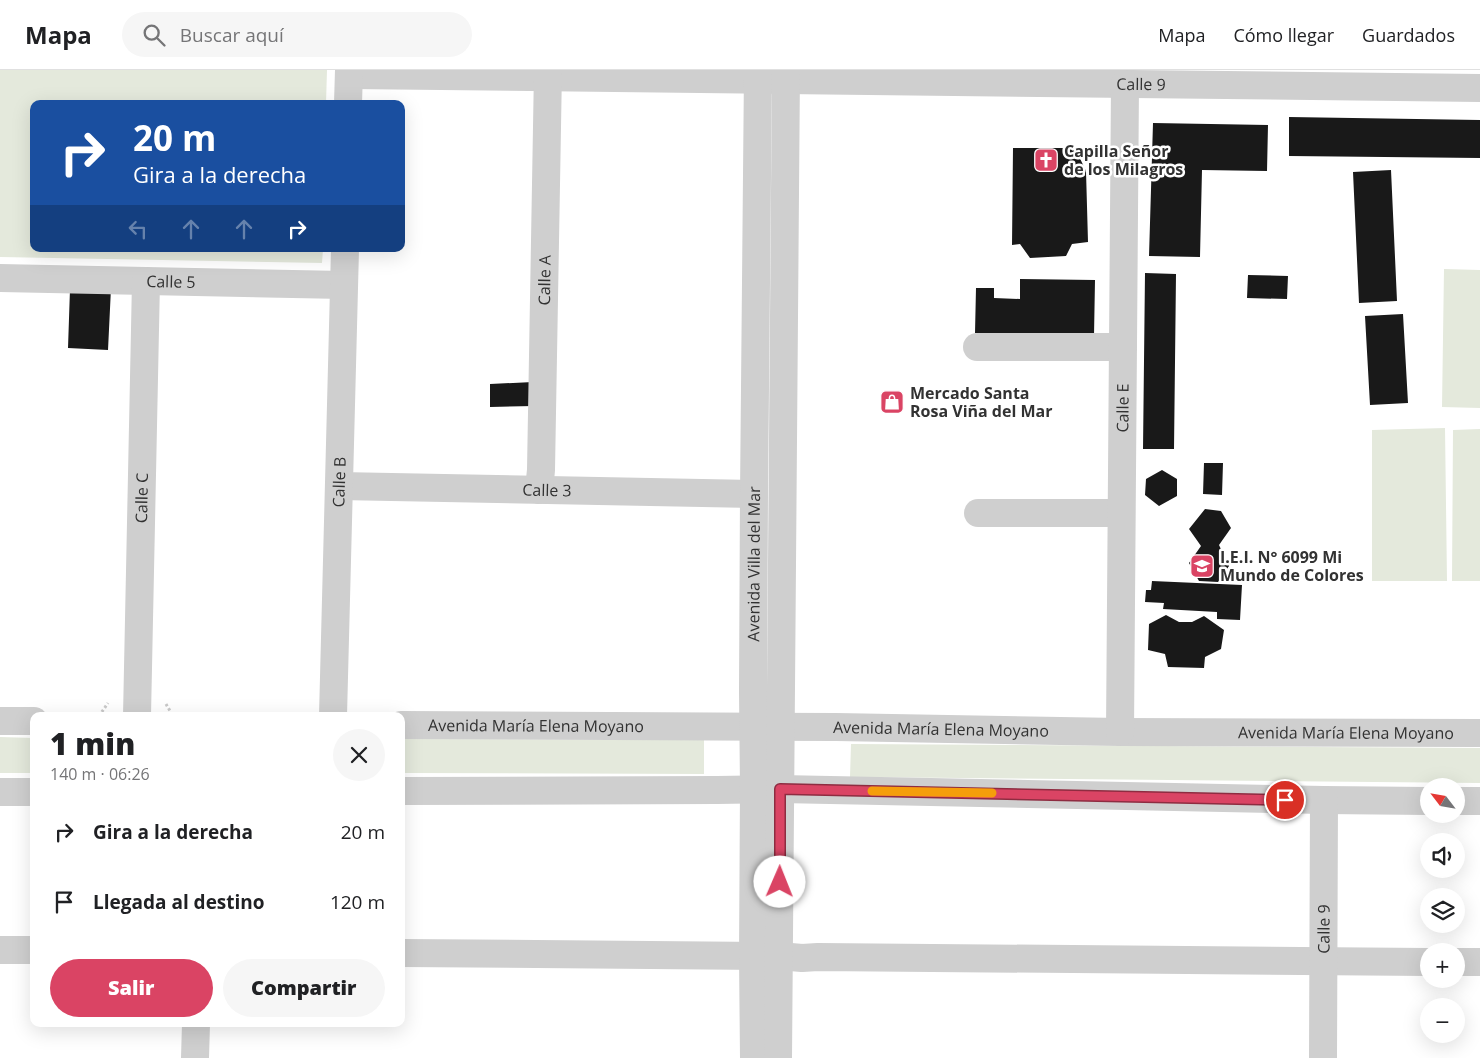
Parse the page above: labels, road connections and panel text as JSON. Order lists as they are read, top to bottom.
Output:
{
  "streets": {
    "street": [
      "Calle 9",
      "Calle A",
      "Calle 5",
      "Calle E",
      "Calle B",
      "Calle 3",
      "Calle C",
      "Avenida Villa del Mar",
      "Avenida María Elena Moyano"
    ]
  },
  "crossings": [
    ["Calle 9", "Calle A"],
    ["Calle 9", "Calle E"],
    ["Calle 9", "Avenida Villa del Mar"],
    ["Calle A", "Calle 3"],
    ["Calle 5", "Calle B"],
    ["Calle 5", "Calle C"],
    ["Calle E", "Avenida María Elena Moyano"],
    ["Calle B", "Calle 3"],
    ["Calle 3", "Avenida Villa del Mar"],
    ["Avenida Villa del Mar", "Avenida María Elena Moyano"]
  ],
  "places": {
    "church": ["Capilla Señor de los Milagros"],
    "shop": ["Mercado Santa Rosa Viña del Mar"],
    "school or university": ["I.E.I. N° 6099 Mi Mundo de Colores"]
  },
  "north": "top left",
  "page": {
    "header": "Mapa",
    "search": "Buscar aquí",
    "nav": ["Mapa", "Cómo llegar", "Guardados"],
    "turn": ["20 m", "Gira a la derecha"],
    "heading": ["1 min", "140 m · 06:26"],
    "map_buttons": ["+", "−"],
    "list": [
      {
        "name": "Gira a la derecha",
        "value": "20 m"
      },
      {
        "name": "Llegada al destino",
        "value": "120 m"
      }
    ],
    "buttons": ["Salir", "Compartir"]
  }
}
